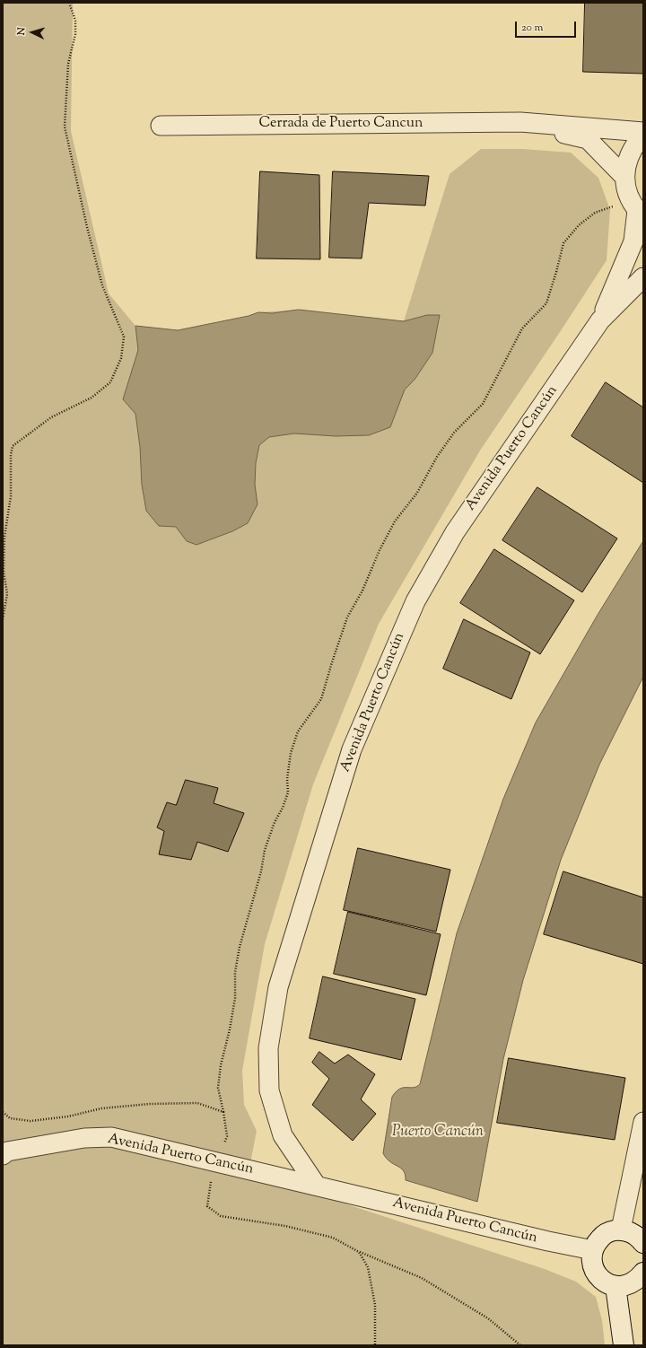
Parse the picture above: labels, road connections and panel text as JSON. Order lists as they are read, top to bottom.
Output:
{
  "streets": {
    "street": ["Cerrada de Puerto Cancun", "Avenida Puerto Cancún"]
  },
  "water": ["Puerto Cancún"],
  "scale_bar": "20 m",
  "north": "left"
}
